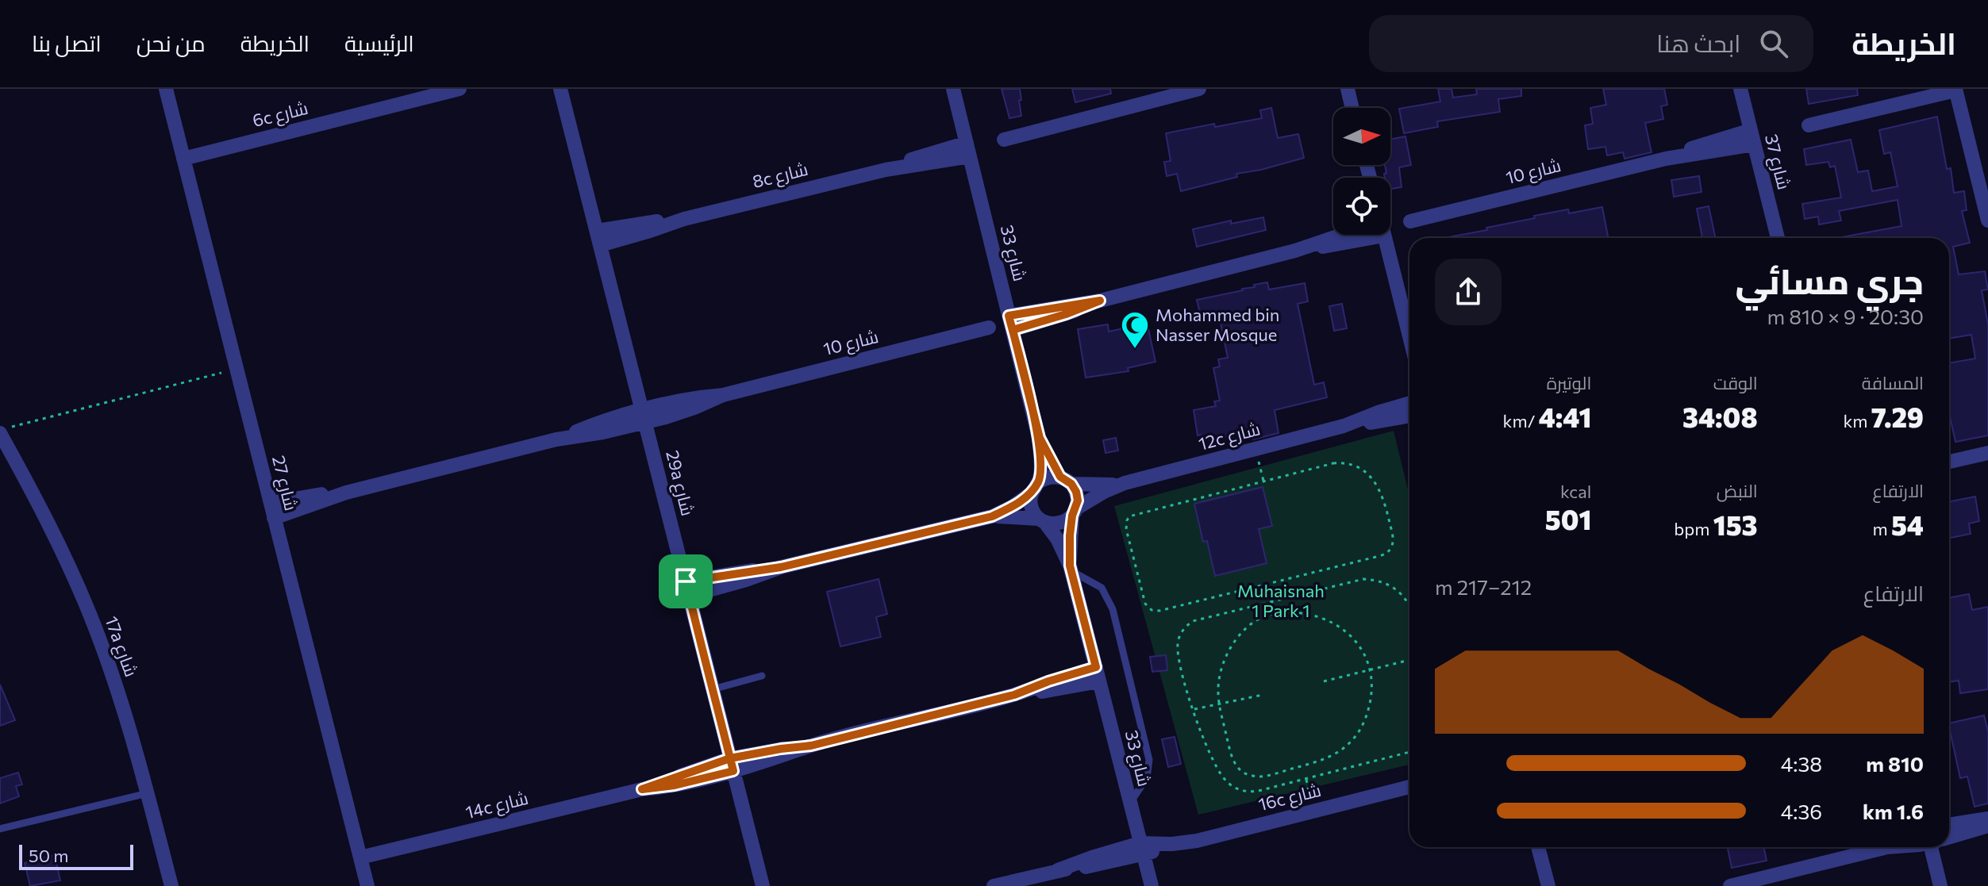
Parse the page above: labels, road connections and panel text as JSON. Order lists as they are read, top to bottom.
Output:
{
  "streets": {
    "street": [
      "6c شارع",
      "شارع 37",
      "شارع 10",
      "8c شارع",
      "شارع 33",
      "12c شارع",
      "شارع 27",
      "29a شارع",
      "17a شارع",
      "16c شارع",
      "14c شارع"
    ]
  },
  "crossings": [
    ["6c شارع", "شارع 27"],
    ["شارع 37", "شارع 10"],
    ["شارع 10", "شارع 27"],
    ["شارع 10", "29a شارع"],
    ["8c شارع", "شارع 33"],
    ["8c شارع", "29a شارع"],
    ["شارع 33", "12c شارع"],
    ["شارع 33", "16c شارع"],
    ["شارع 33", "14c شارع"],
    ["شارع 27", "14c شارع"],
    ["29a شارع", "14c شارع"]
  ],
  "parks": ["Muhaisnah 1 Park 1"],
  "places": {
    "mosque": ["Mohammed bin Nasser Mosque"]
  },
  "scale_bar": "50 m",
  "north": "right",
  "page": {
    "header": "الخريطة",
    "search": "ابحث هنا",
    "nav": [
      "الرئيسية",
      "الخريطة",
      "من نحن",
      "اتصل بنا"
    ],
    "heading": ["جري مسائي", "20:30 · 9 × 810 m"],
    "stats": [
      ["المسافة", "7.29 km"],
      ["الوقت", "34:08"],
      ["الوتيرة", "4:41 /km"],
      ["الارتفاع", "54 m"],
      ["النبض", "153 bpm"],
      ["kcal", "501"]
    ],
    "chart": ["الارتفاع", "212–217 m"],
    "list": [
      {
        "name": "810 m",
        "note": "4:38"
      },
      {
        "name": "1.6 km",
        "note": "4:36"
      }
    ],
    "scale": "50 m"
  }
}
